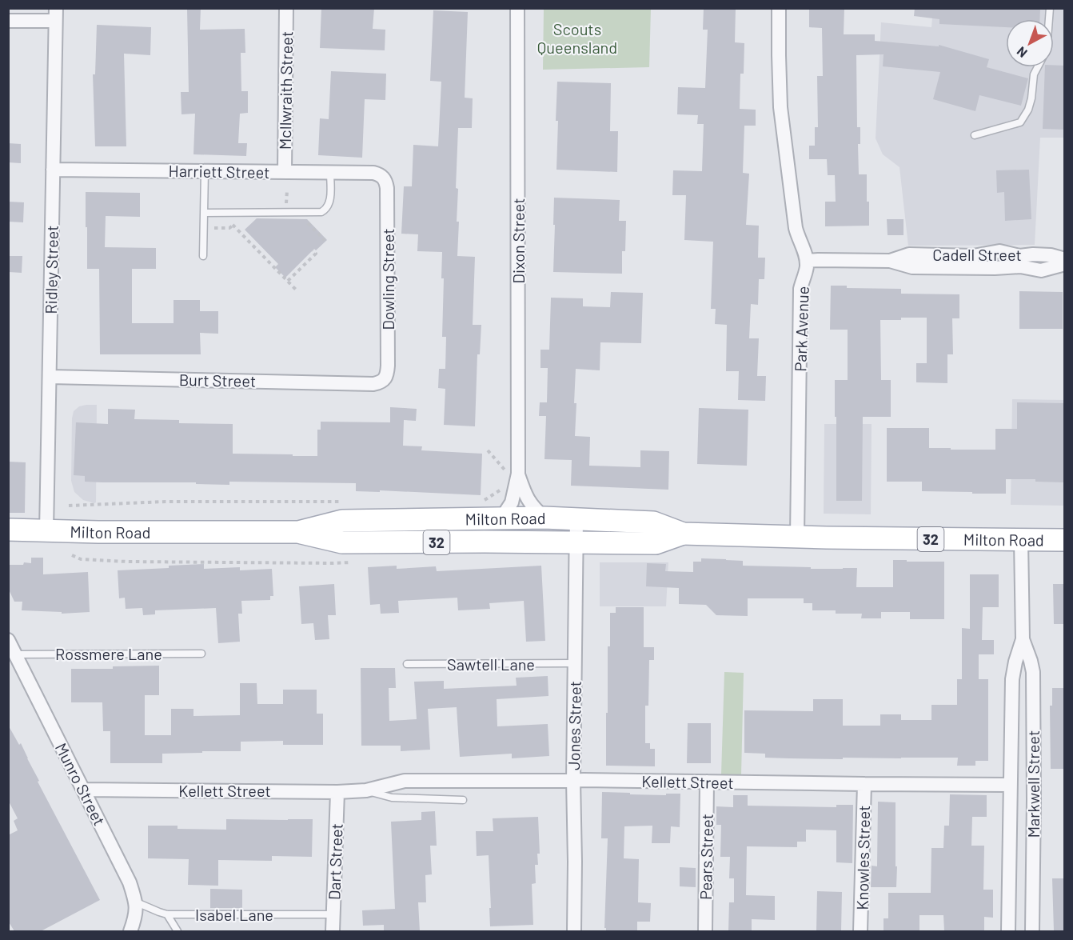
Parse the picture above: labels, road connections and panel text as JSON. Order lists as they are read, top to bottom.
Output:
{
  "streets": {
    "main road": ["Milton Road", "32"],
    "street": [
      "McIlwraith Street",
      "Harriett Street",
      "Dixon Street",
      "Cadell Street",
      "Ridley Street",
      "Dowling Street",
      "Park Avenue",
      "Burt Street",
      "Jones Street",
      "Kellett Street",
      "Munro Street",
      "Markwell Street",
      "Pears Street",
      "Knowles Street",
      "Dart Street"
    ],
    "lane": ["Rossmere Lane", "Sawtell Lane", "Isabel Lane"]
  },
  "crossings": [
    ["McIlwraith Street", "Harriett Street"],
    ["Harriett Street", "Ridley Street"],
    ["Harriett Street", "Dowling Street"],
    ["Dixon Street", "Milton Road"],
    ["Cadell Street", "Park Avenue"],
    ["Ridley Street", "Burt Street"],
    ["Ridley Street", "Milton Road"],
    ["Dowling Street", "Burt Street"],
    ["Park Avenue", "Milton Road"],
    ["Milton Road", "Jones Street"],
    ["Milton Road", "Markwell Street"],
    ["Rossmere Lane", "Munro Street"],
    ["Sawtell Lane", "Jones Street"],
    ["Jones Street", "Kellett Street"],
    ["Kellett Street", "Munro Street"],
    ["Kellett Street", "Markwell Street"],
    ["Kellett Street", "Pears Street"],
    ["Kellett Street", "Knowles Street"],
    ["Kellett Street", "Dart Street"],
    ["Munro Street", "Isabel Lane"],
    ["Dart Street", "Isabel Lane"]
  ],
  "parks": ["Scouts Queensland"],
  "north": "bottom left"
}
